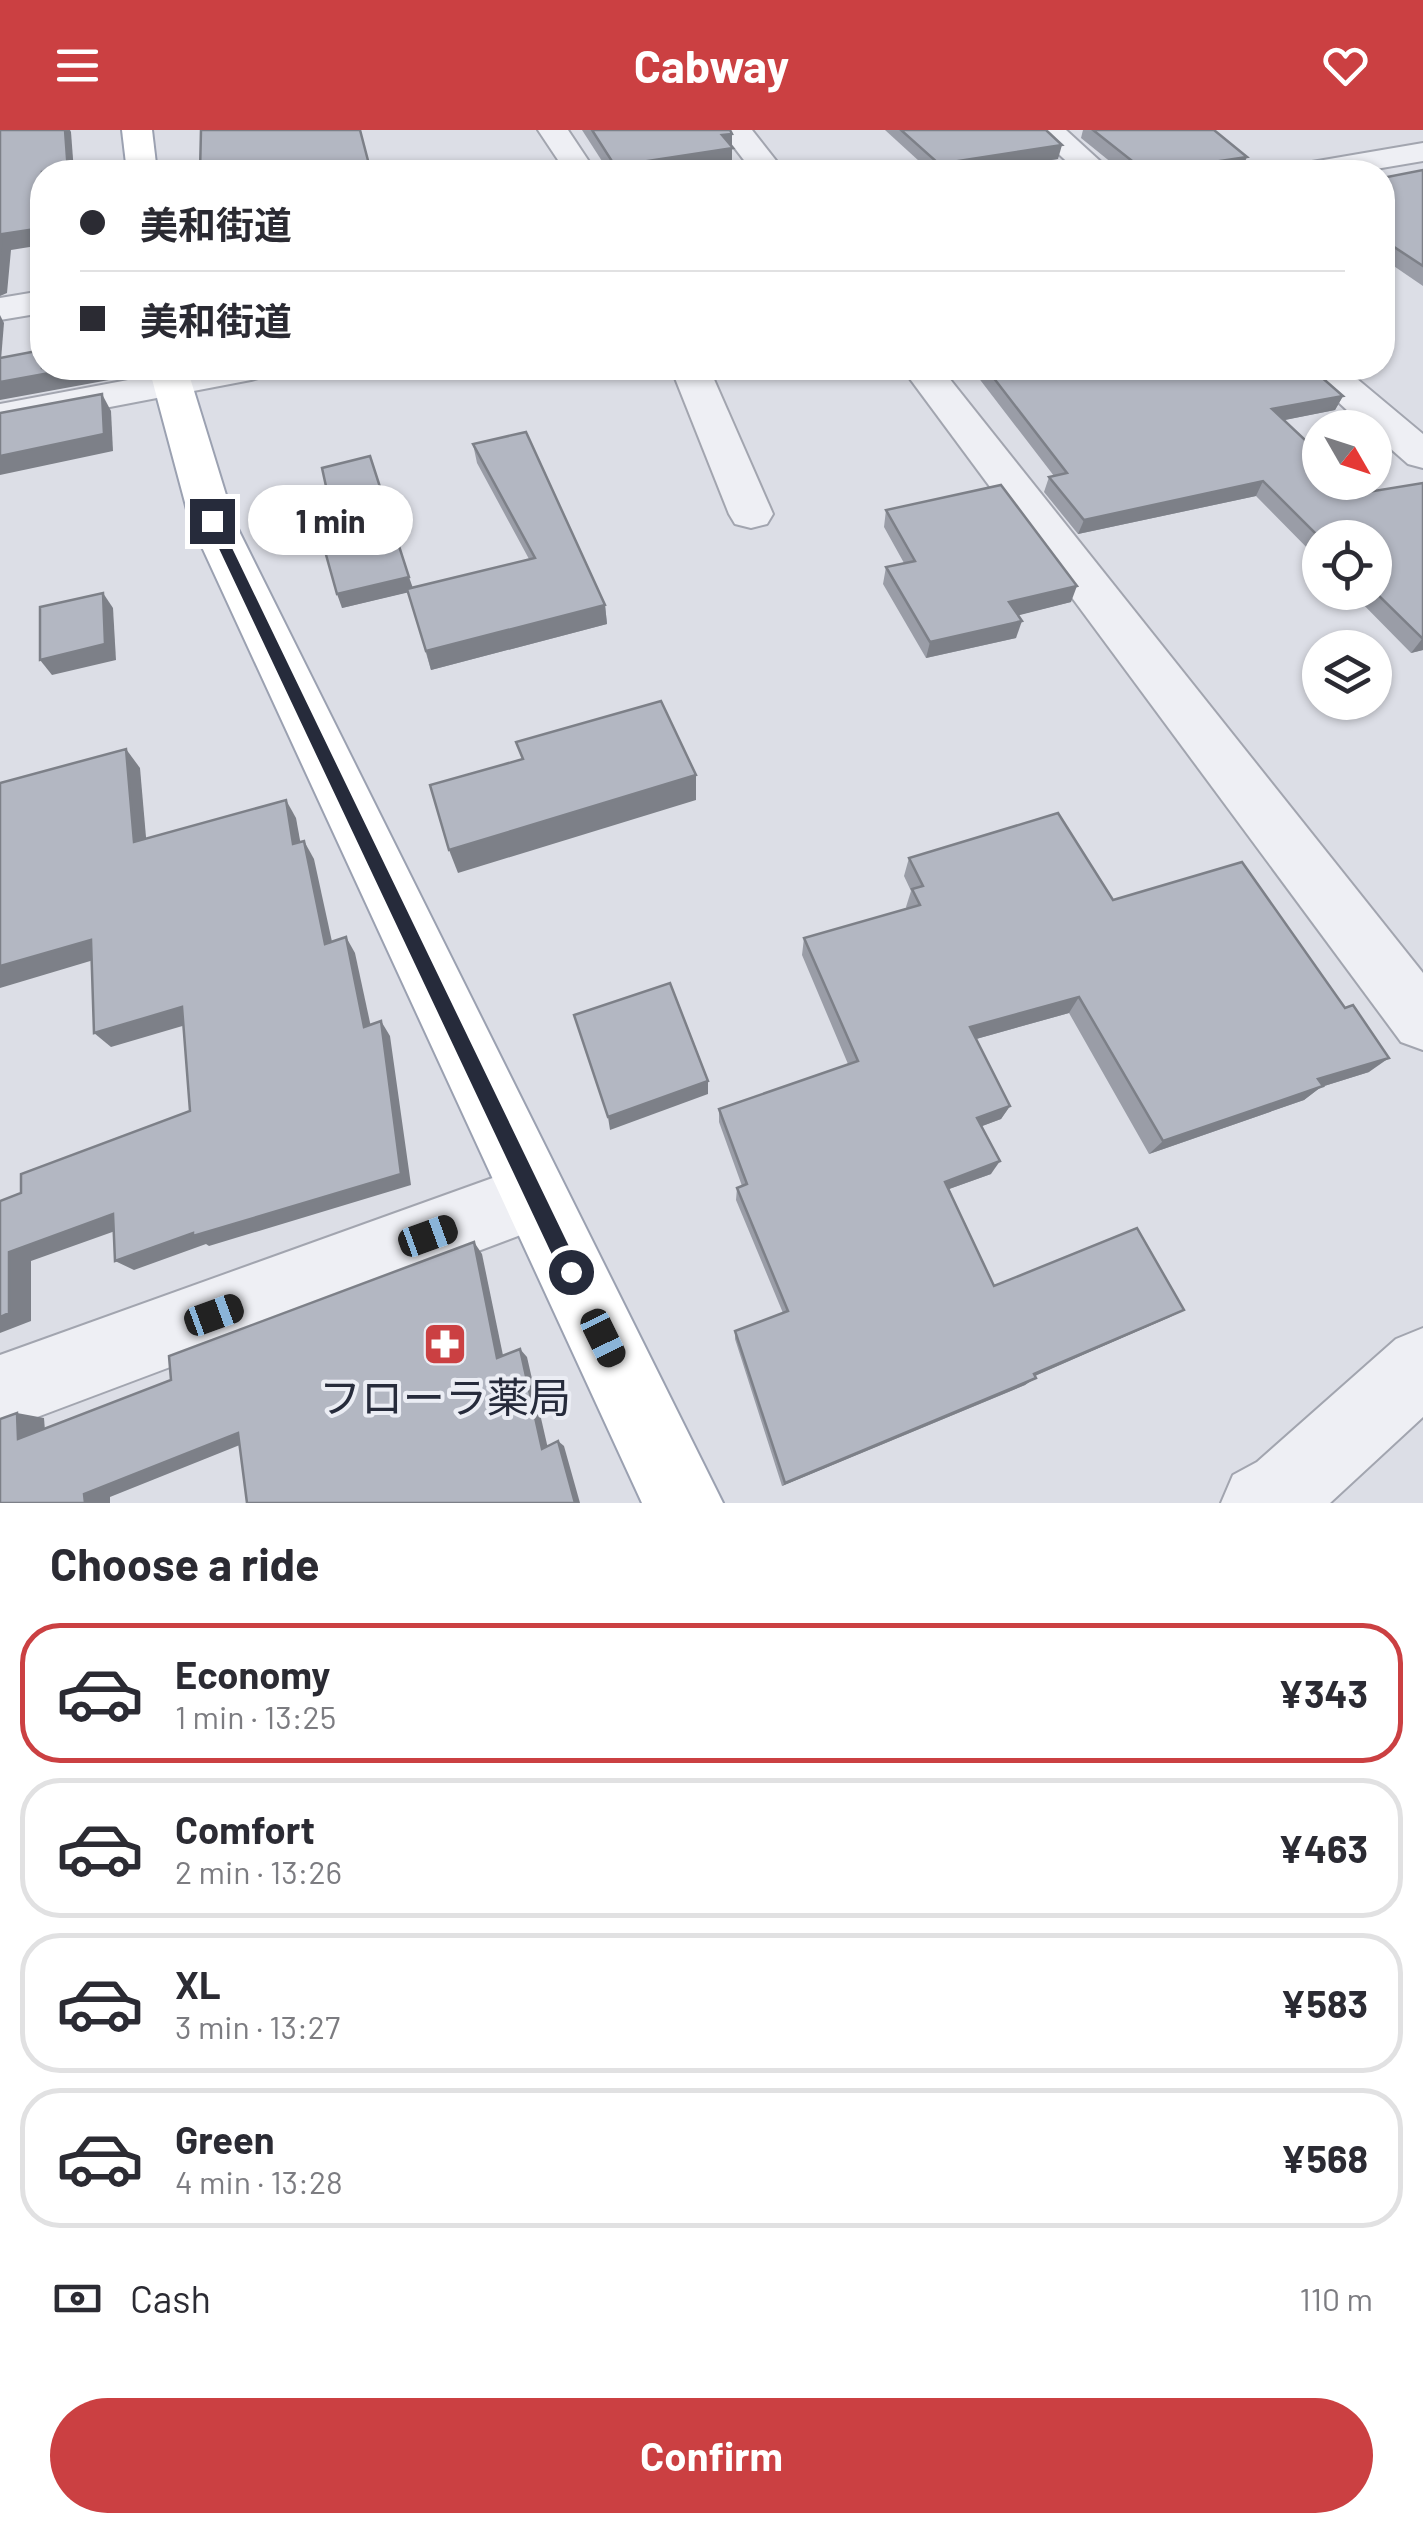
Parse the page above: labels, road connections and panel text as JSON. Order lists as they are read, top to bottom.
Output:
{
  "places": {
    "pharmacy": ["フローラ薬局"]
  },
  "north": "bottom right",
  "page": {
    "header": "Cabway",
    "banner": ["美和街道", "美和街道"],
    "bubble": "1 min",
    "heading": "Choose a ride",
    "list": [
      {
        "name": "Economy",
        "note": "1 min · 13:25",
        "value": "¥343"
      },
      {
        "name": "Comfort",
        "note": "2 min · 13:26",
        "value": "¥463"
      },
      {
        "name": "XL",
        "note": "3 min · 13:27",
        "value": "¥583"
      },
      {
        "name": "Green",
        "note": "4 min · 13:28",
        "value": "¥568"
      }
    ],
    "pay": ["Cash", "110 m"],
    "buttons": "Confirm"
  }
}
